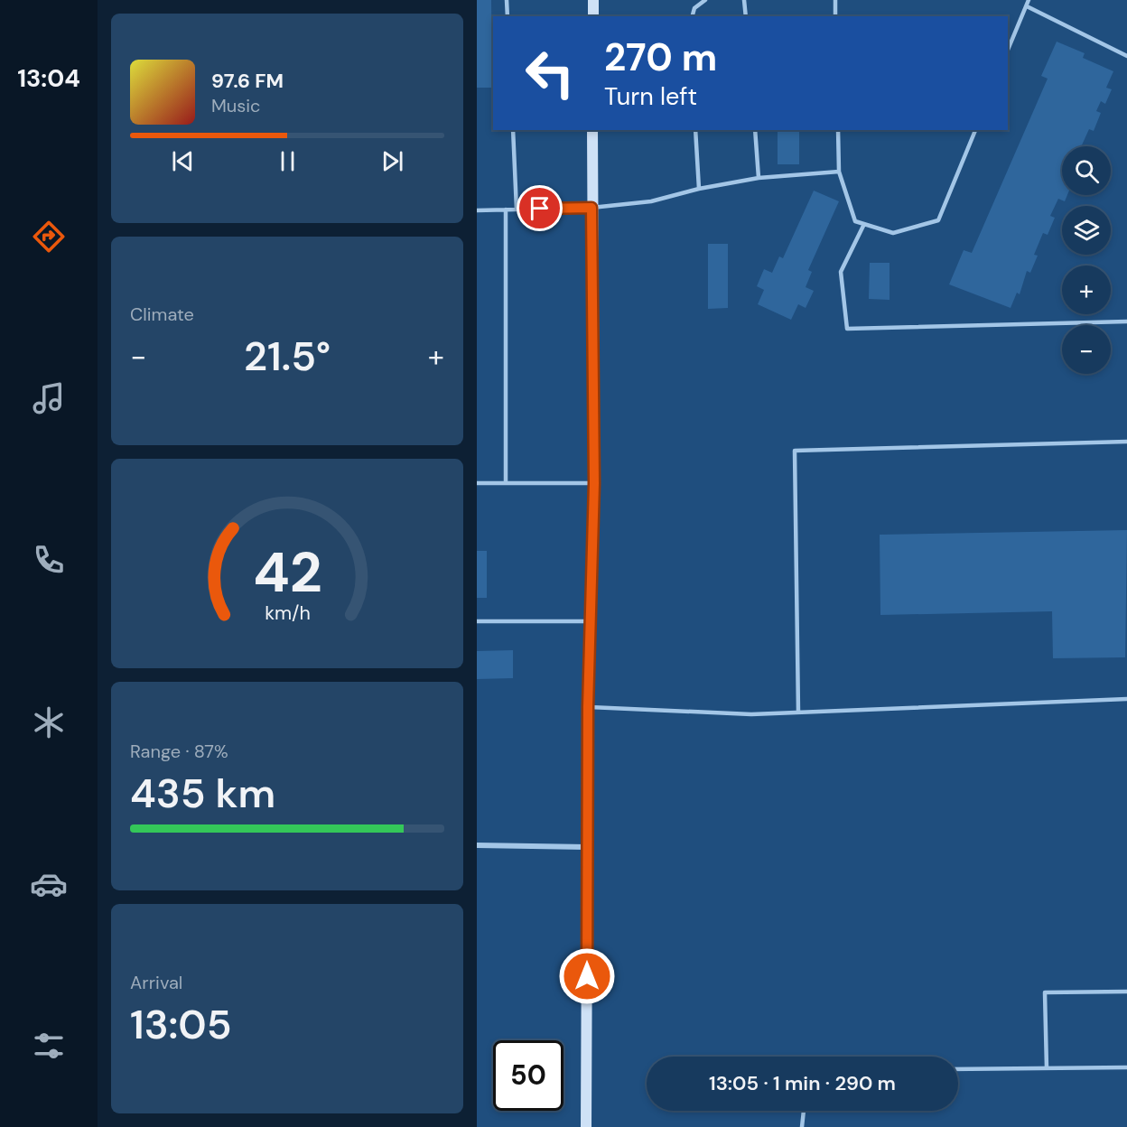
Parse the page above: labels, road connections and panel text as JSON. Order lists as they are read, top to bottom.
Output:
{
  "page": {
    "tabs": "13:04",
    "turn": ["270 m", "Turn left"],
    "song": ["97.6 FM", "Music"],
    "map_buttons": ["+", "−"],
    "tile": [
      "Climate",
      ["Range · 87%", "435 km"],
      ["Arrival", "13:05"]
    ],
    "heat": ["−", "21.5°", "+"],
    "limit": "50",
    "trip": "13:05 · 1 min · 290 m",
    "gauge": ["42", "km/h"]
  }
}
